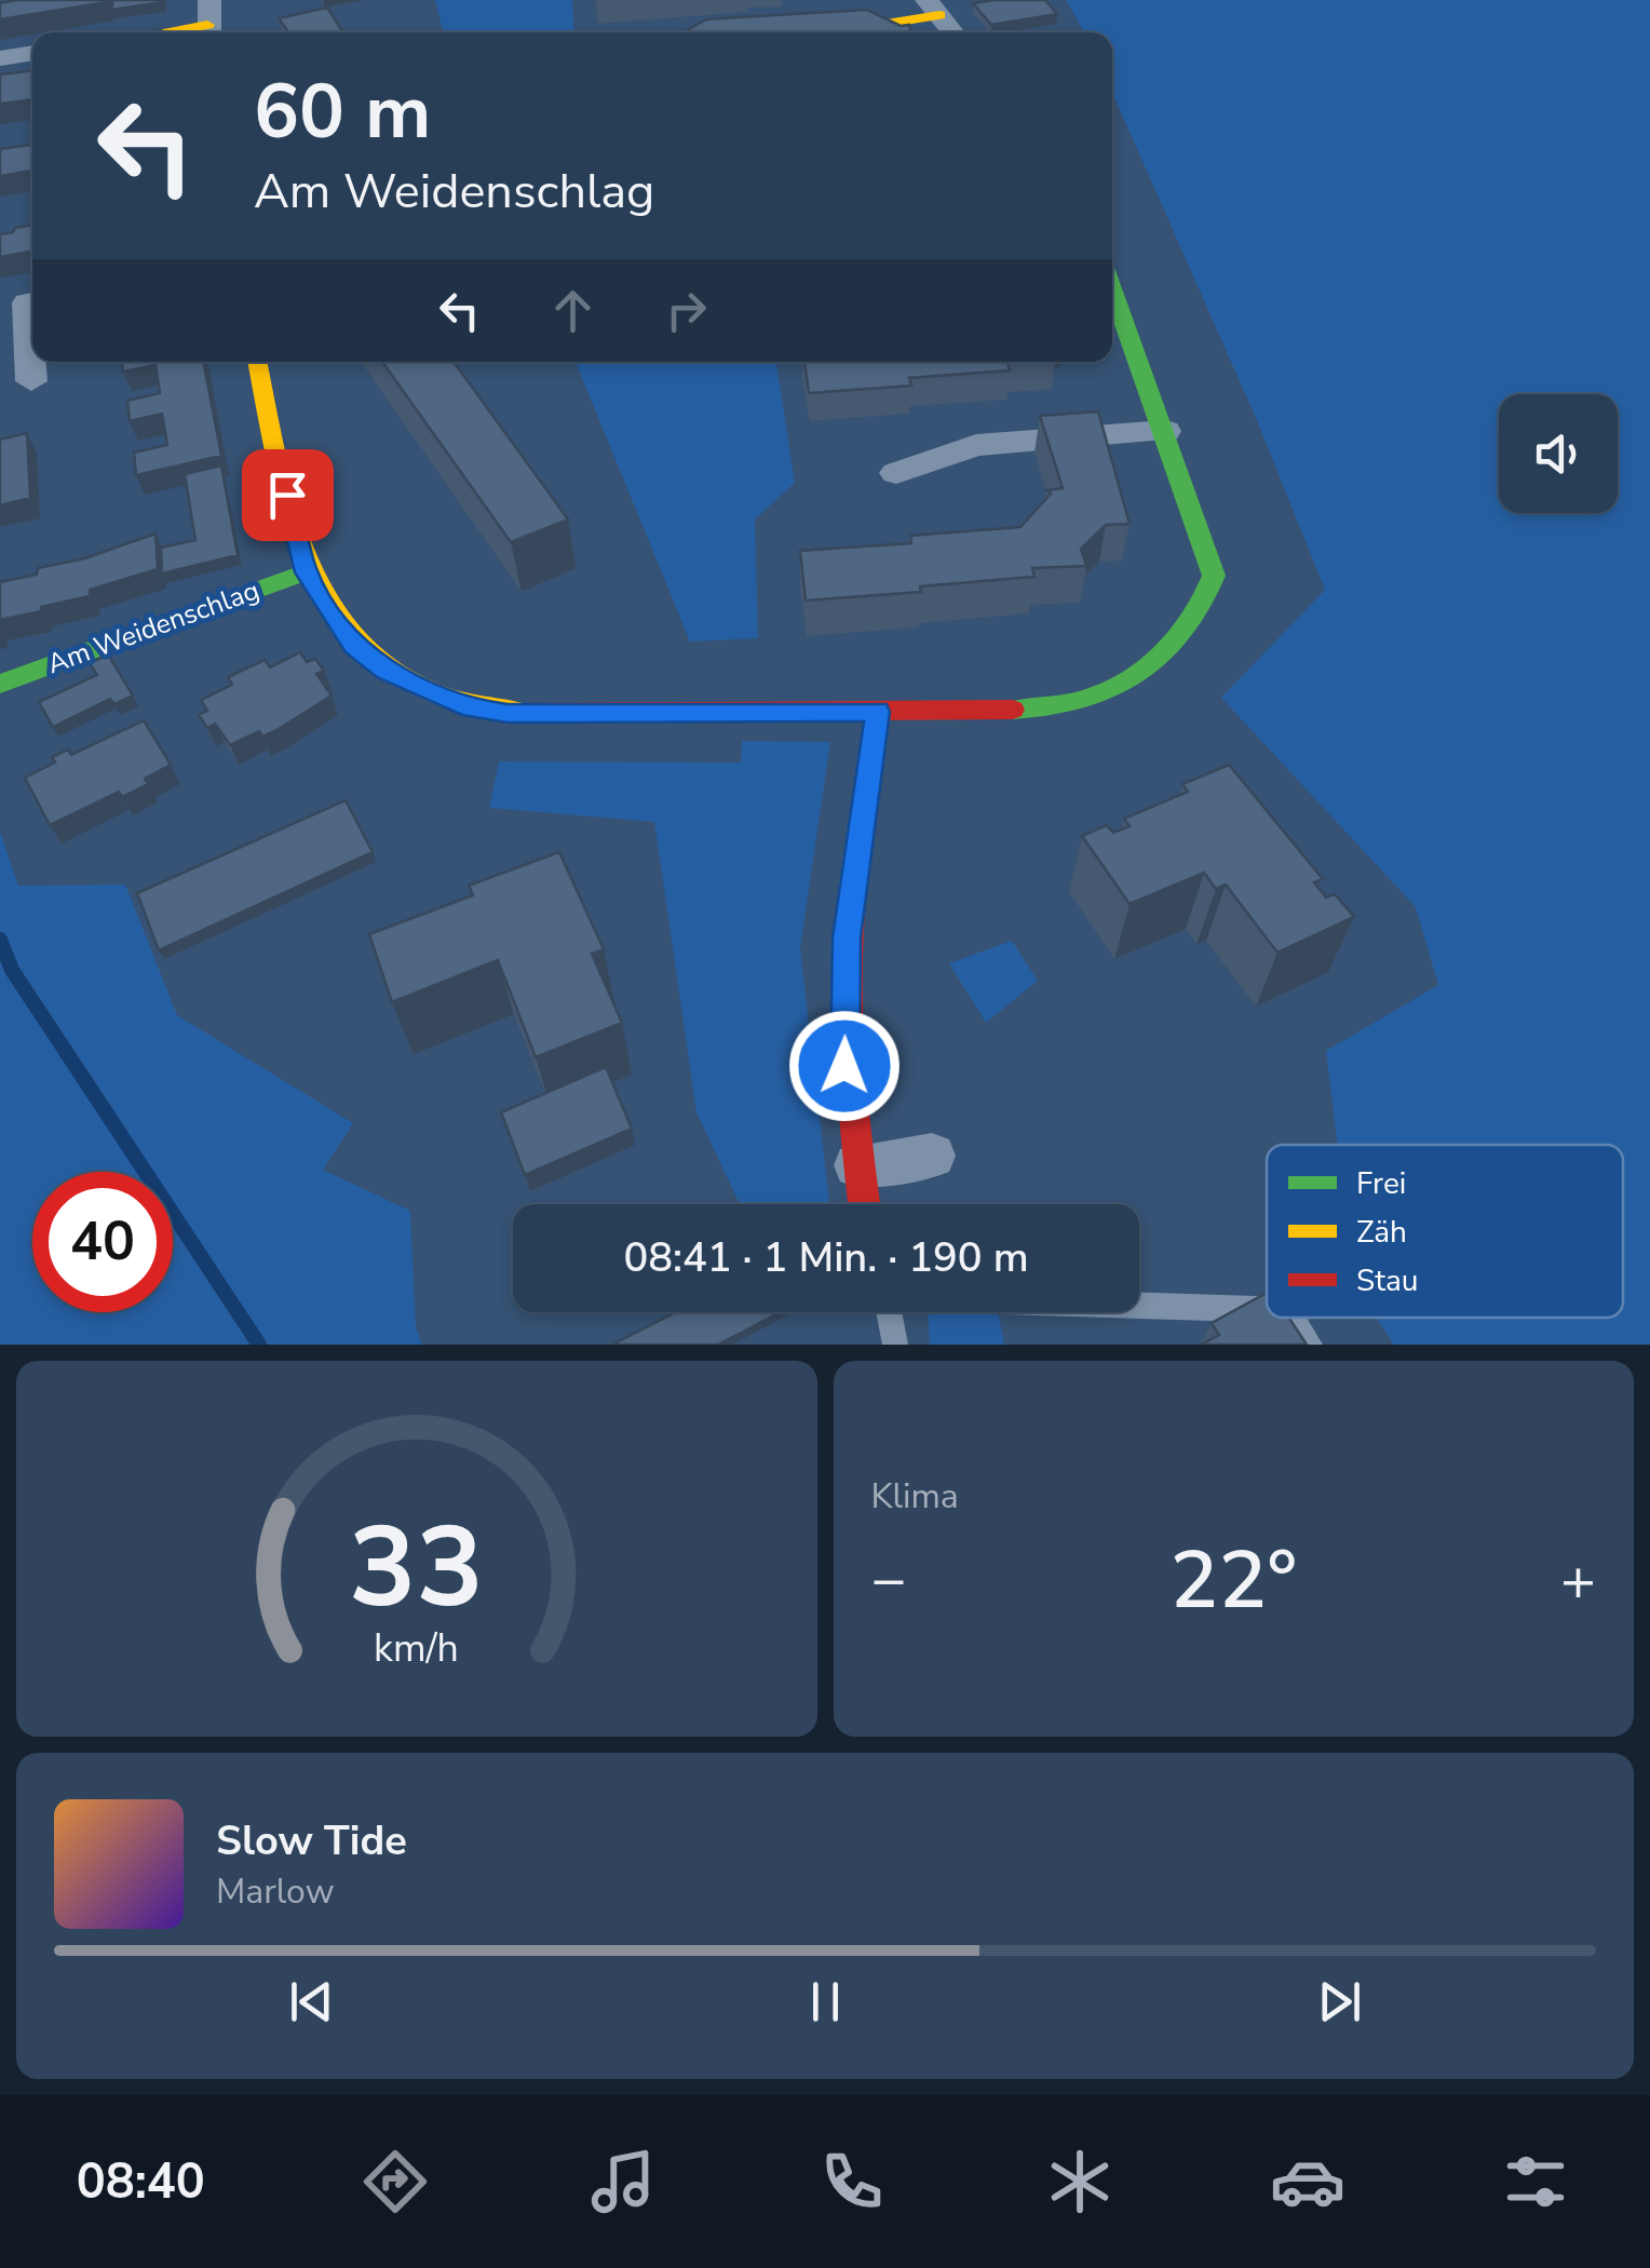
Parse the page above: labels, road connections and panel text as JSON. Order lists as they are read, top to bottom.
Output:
{
  "streets": {
    "street": ["Am Weidenschlag"]
  },
  "legend": ["Frei", "Zäh", "Stau"],
  "page": {
    "turn": ["60 m", "Am Weidenschlag"],
    "limit": "40",
    "trip": "08:41 · 1 Min. · 190 m",
    "tile": "Klima",
    "heat": ["−", "22°", "+"],
    "song": ["Slow Tide", "Marlow"],
    "tabs": "08:40",
    "gauge": ["33", "km/h"]
  }
}
